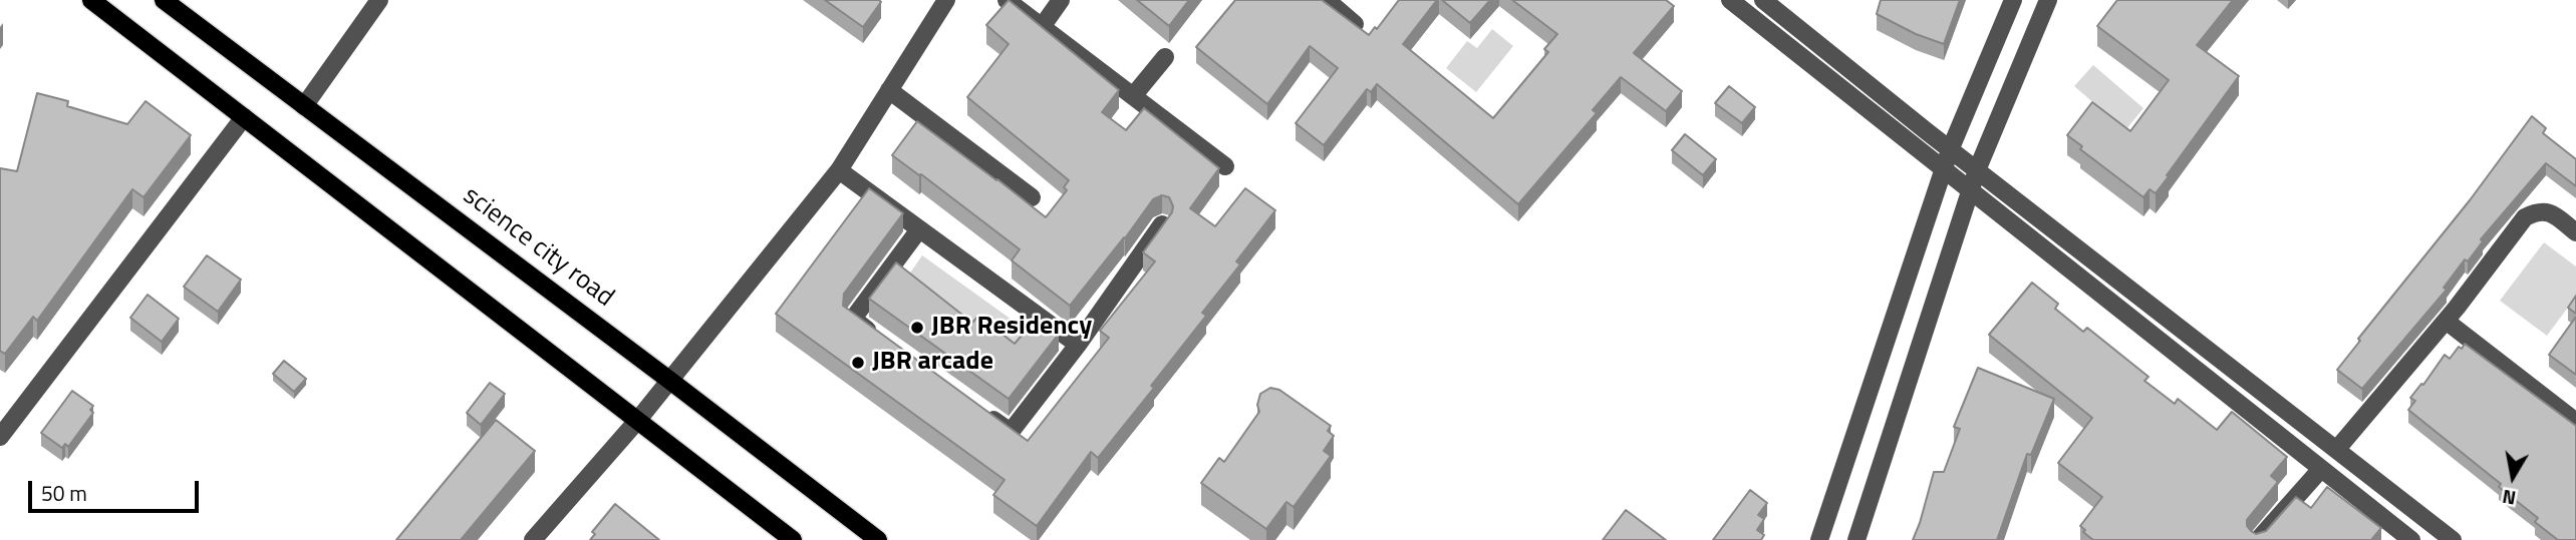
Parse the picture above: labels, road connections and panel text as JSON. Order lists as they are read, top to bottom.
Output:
{
  "streets": {
    "main road": ["science city road"]
  },
  "places": ["JBR Residency", "JBR arcade"],
  "scale_bar": "50 m",
  "north": "bottom"
}
